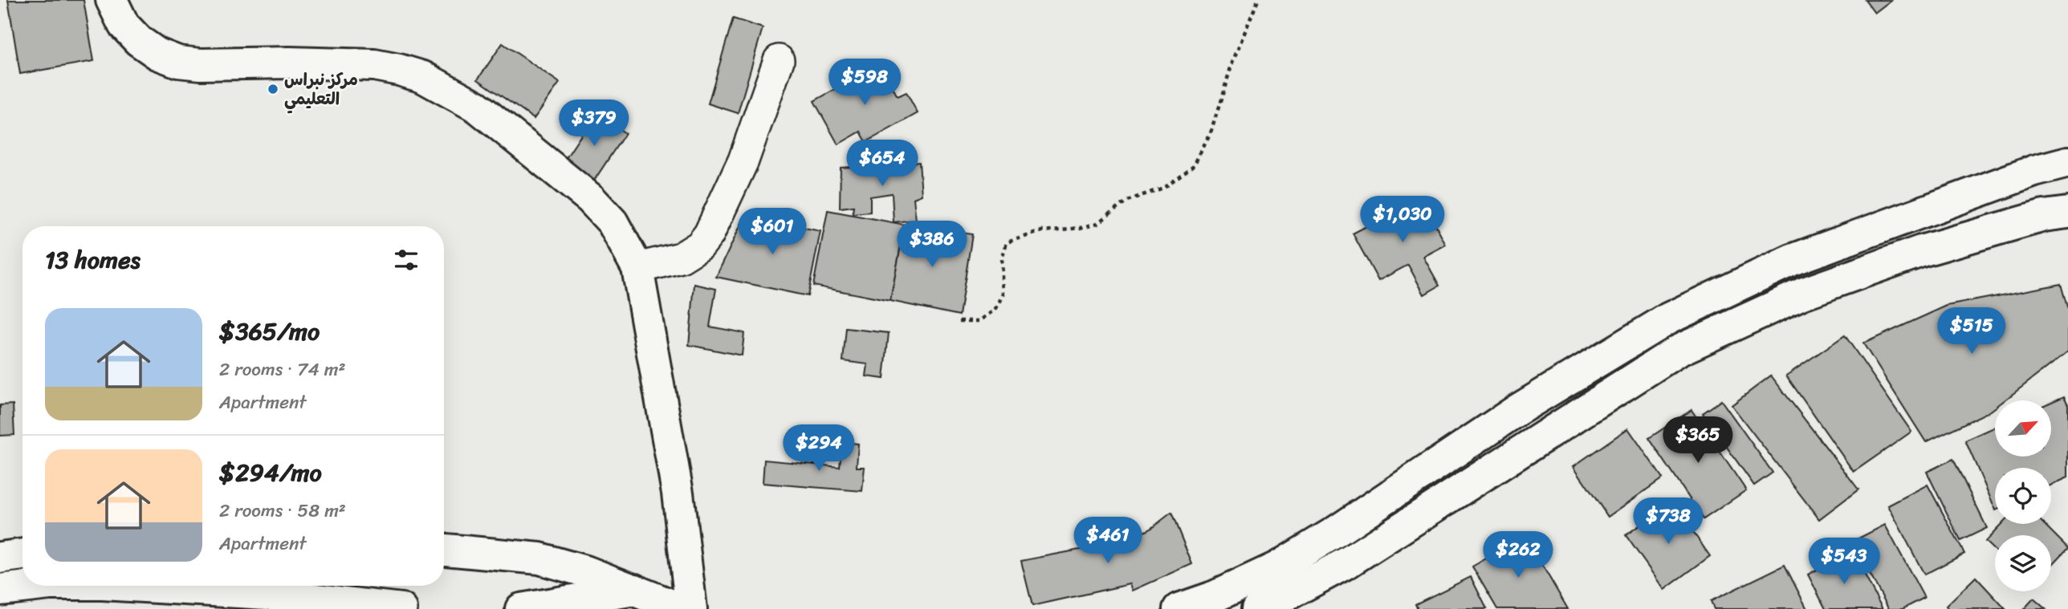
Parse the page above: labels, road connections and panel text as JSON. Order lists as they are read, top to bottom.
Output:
{
  "places": ["مركز نبراس التعليمي"],
  "north": "top right",
  "page": {
    "price": [
      "$598",
      "$379",
      "$654",
      "$1,030",
      "$601",
      "$386",
      "$515",
      "$365",
      "$294",
      "$738",
      "$461",
      "$262",
      "$543"
    ],
    "heading": "13 homes",
    "list": [
      {
        "name": "$365/mo",
        "note": "2 rooms · 74 m² · Apartment"
      },
      {
        "name": "$294/mo",
        "note": "2 rooms · 58 m² · Apartment"
      }
    ]
  }
}
